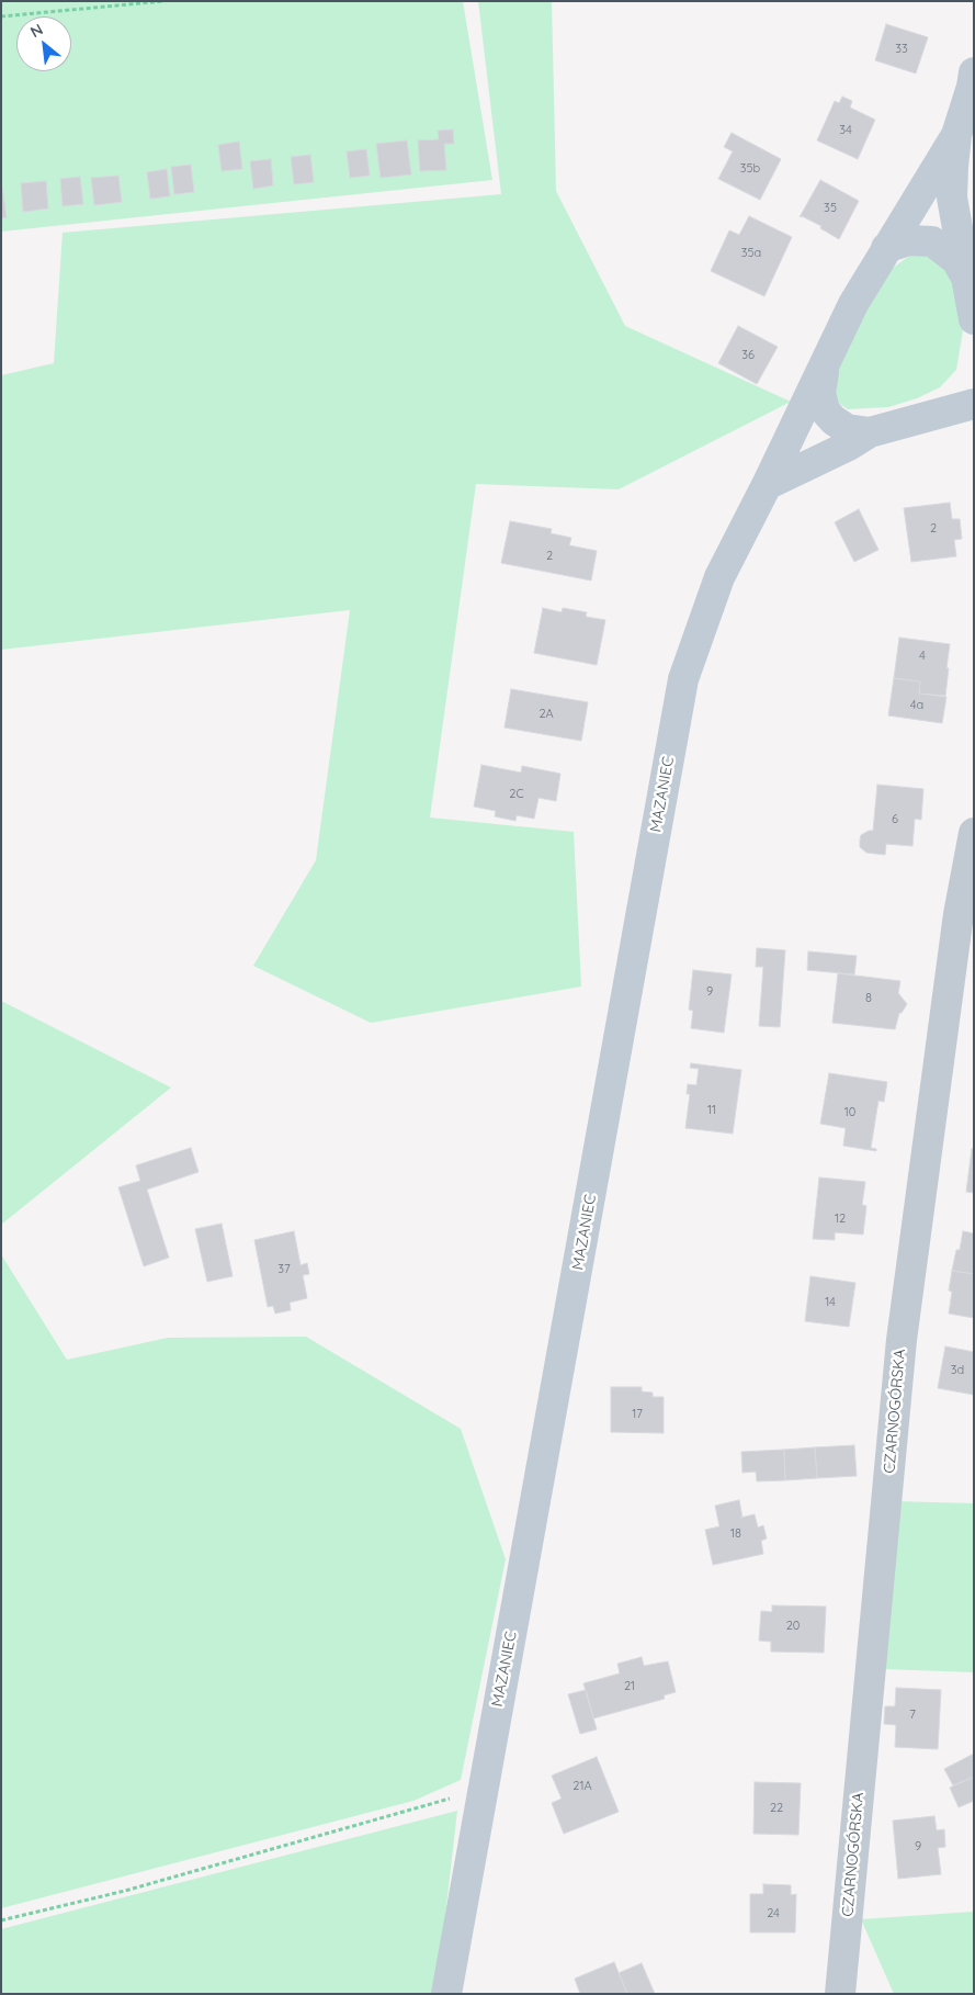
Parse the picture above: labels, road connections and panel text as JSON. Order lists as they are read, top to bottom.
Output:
{
  "streets": {
    "street": ["MAZANIEC", "CZARNOGÓRSKA"]
  },
  "house_numbers": [
    "33",
    "34",
    "35b",
    "35",
    "35a",
    "36",
    "2",
    "2",
    "4",
    "4a",
    "2A",
    "2C",
    "6",
    "9",
    "8",
    "11",
    "10",
    "12",
    "37",
    "14",
    "3d",
    "17",
    "18",
    "20",
    "21",
    "7",
    "21A",
    "22",
    "9",
    "24"
  ],
  "north": "top left"
}
